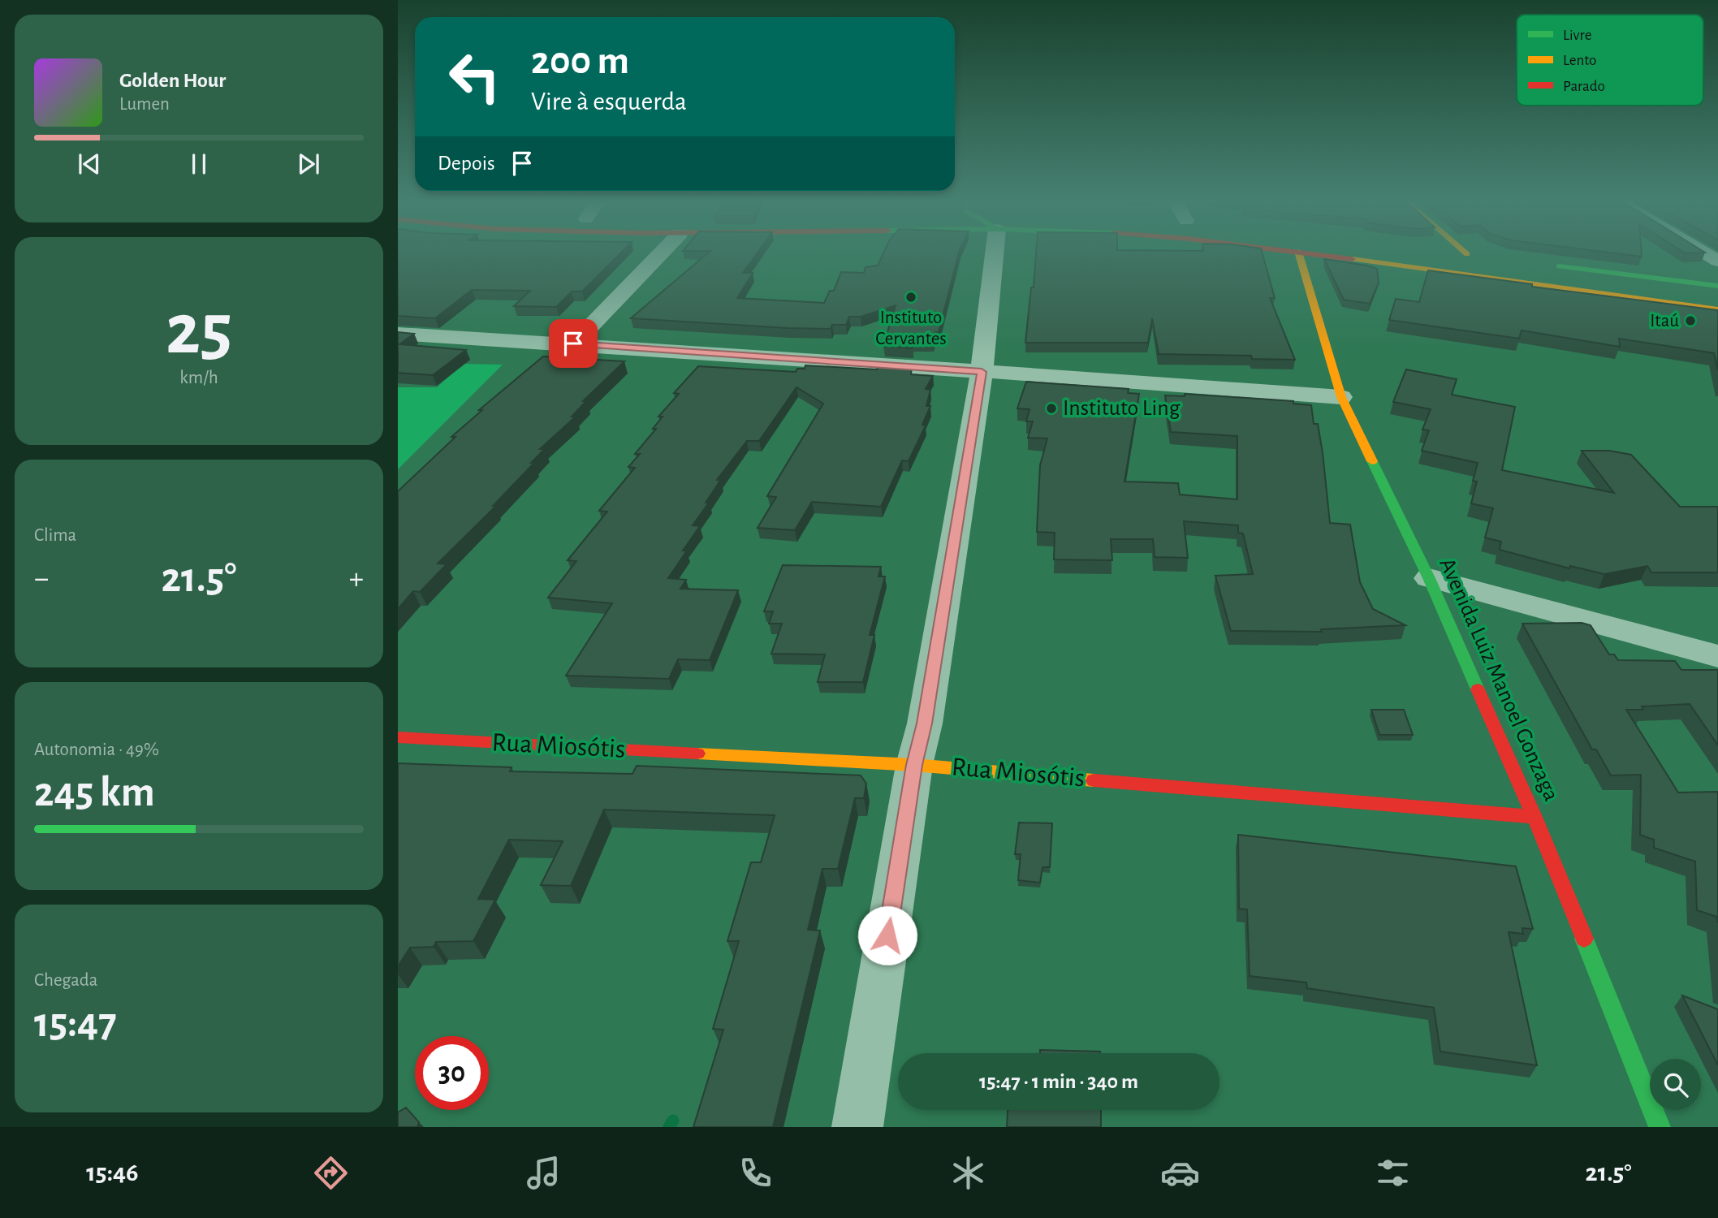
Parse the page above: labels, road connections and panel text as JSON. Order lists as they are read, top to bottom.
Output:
{
  "streets": {
    "main road": ["Avenida Luiz Manoel Gonzaga", "Rua Miosótis"]
  },
  "crossings": [
    ["Avenida Luiz Manoel Gonzaga", "Rua Miosótis"]
  ],
  "places": ["Instituto Cervantes", "Itaú", "Instituto Ling"],
  "legend": ["Livre", "Lento", "Parado"],
  "page": {
    "turn": ["200 m", "Vire à esquerda"],
    "song": ["Golden Hour", "Lumen"],
    "then": "Depois",
    "tile": [
      ["25", "km/h"],
      "Clima",
      ["Autonomia · 49%", "245 km"],
      ["Chegada", "15:47"]
    ],
    "heat": ["−", "21.5°", "+"],
    "limit": "30",
    "trip": "15:47 · 1 min · 340 m",
    "tabs": ["15:46", "21.5°"]
  }
}
